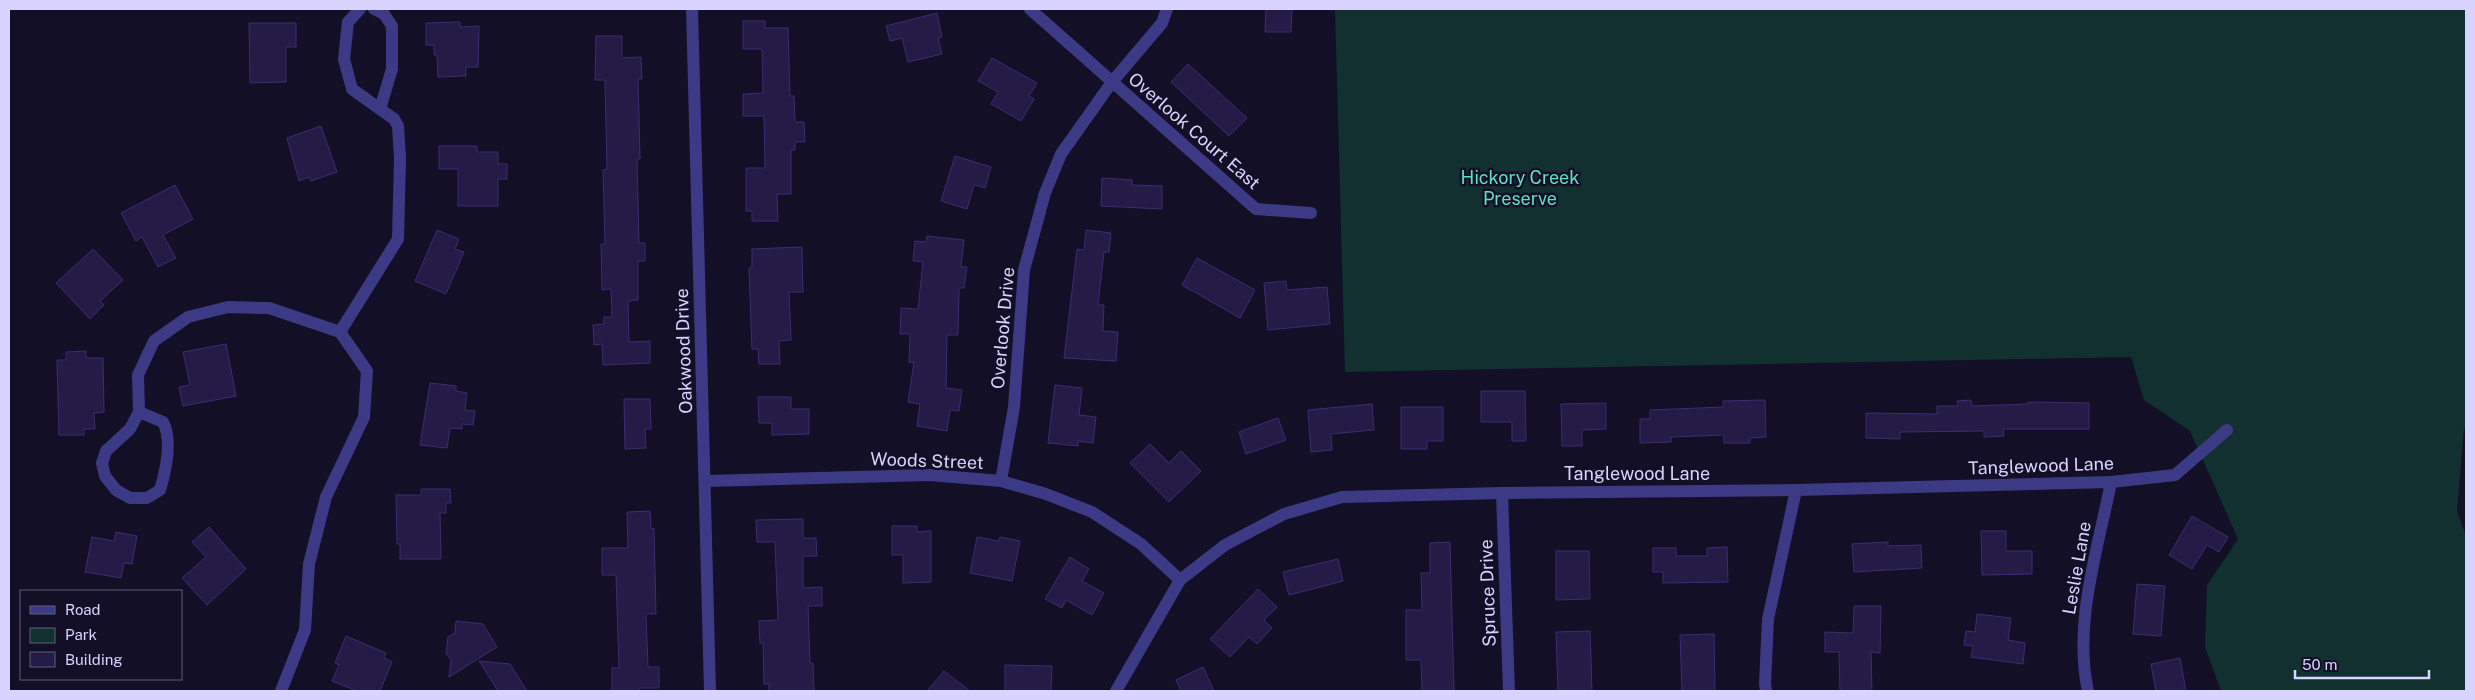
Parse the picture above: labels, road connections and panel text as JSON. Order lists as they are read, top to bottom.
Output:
{
  "streets": {
    "street": [
      "Overlook Court East",
      "Overlook Drive",
      "Oakwood Drive",
      "Woods Street",
      "Tanglewood Lane",
      "Leslie Lane",
      "Spruce Drive"
    ]
  },
  "crossings": [
    ["Overlook Court East", "Overlook Drive"],
    ["Overlook Drive", "Woods Street"],
    ["Oakwood Drive", "Woods Street"],
    ["Woods Street", "Tanglewood Lane"],
    ["Tanglewood Lane", "Leslie Lane"],
    ["Tanglewood Lane", "Spruce Drive"]
  ],
  "parks": ["Hickory Creek Preserve"],
  "legend": ["Road", "Park", "Building"],
  "scale_bar": "50 m"
}
